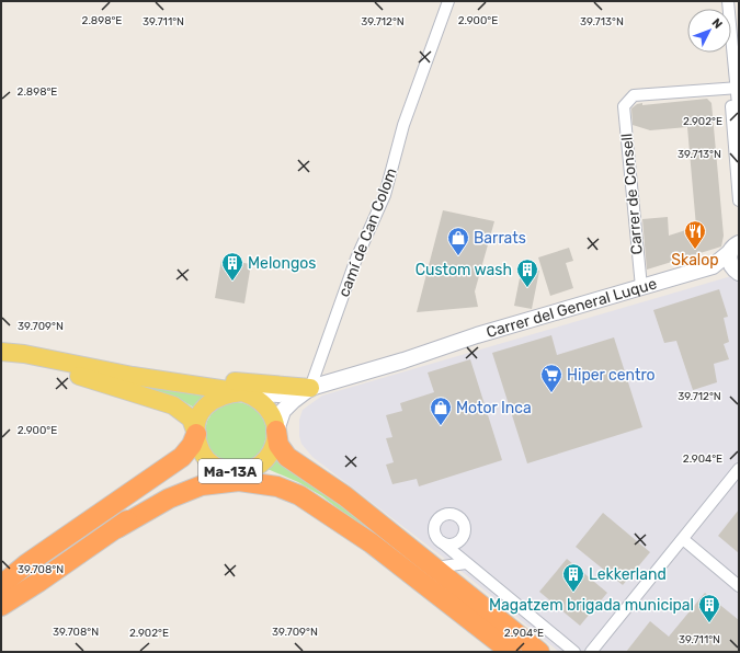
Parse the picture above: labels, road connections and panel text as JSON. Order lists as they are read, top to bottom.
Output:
{
  "streets": {
    "highway": ["Ma-13A"],
    "main road": ["Carrer del General Luque"],
    "street": ["Carrer de Consell", "camí de Can Colom"]
  },
  "crossings": [
    ["Carrer de Consell", "Carrer del General Luque"],
    ["camí de Can Colom", "Carrer del General Luque"],
    ["Carrer del General Luque", "Ma-13A"]
  ],
  "places": {
    "restaurant": ["Skalop"],
    "shop": ["Barrats", "Motor Inca"],
    "building": [
      "Melongos",
      "Custom wash",
      "Lekkerland",
      "Magatzem brigada municipal"
    ],
    "supermarket": ["Hiper centro"]
  },
  "north": "top right",
  "coordinates": [
    "2.898°E",
    "2.900°E",
    "39.711°N",
    "39.712°N",
    "39.713°N",
    "2.902°E",
    "39.709°N",
    "2.904°E",
    "39.708°N"
  ]
}
